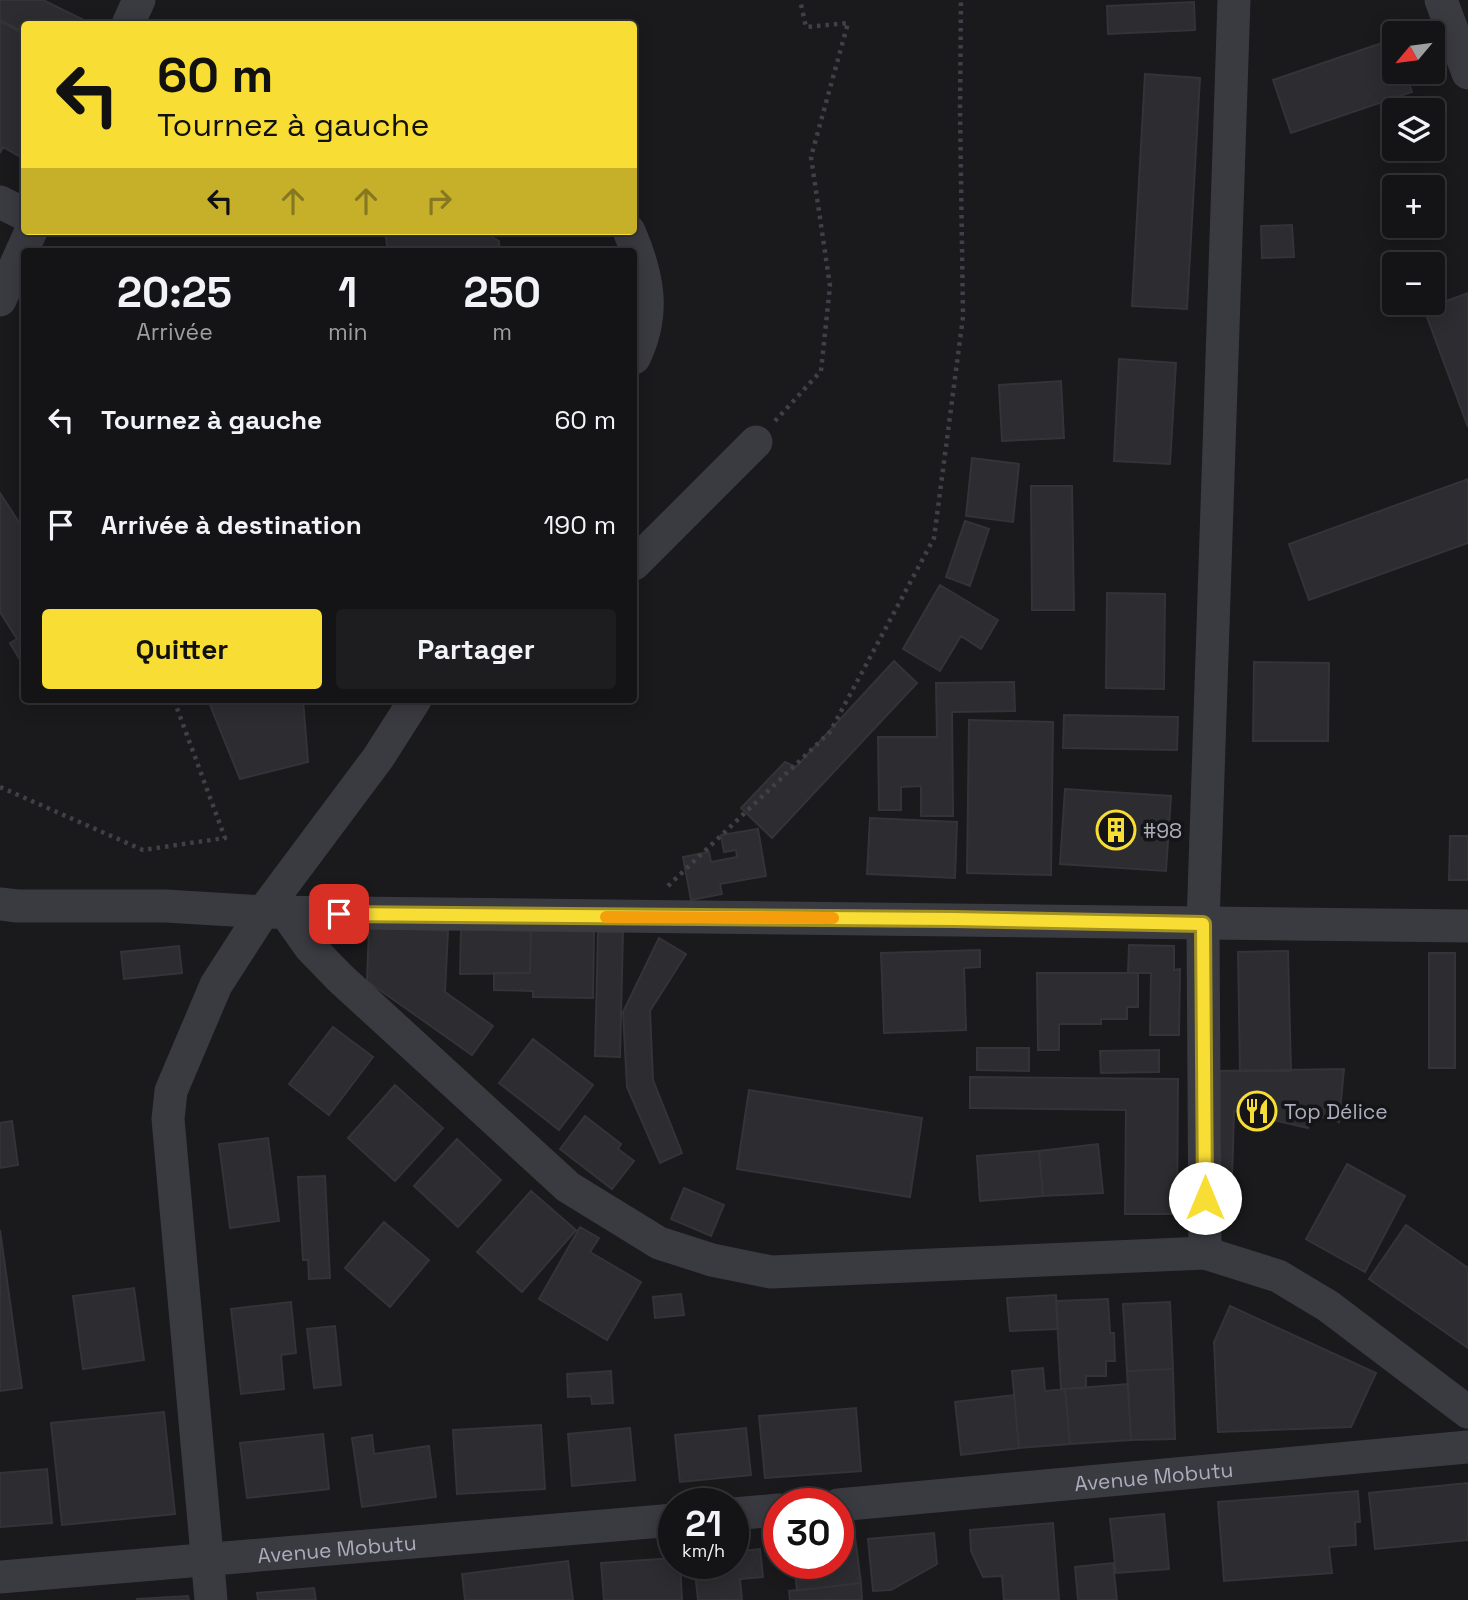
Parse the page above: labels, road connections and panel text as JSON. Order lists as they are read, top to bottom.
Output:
{
  "streets": {
    "street": ["Avenue Mobutu"]
  },
  "places": {
    "building": ["#98"],
    "restaurant": ["Top Délice"]
  },
  "north": "bottom left",
  "page": {
    "map_buttons": ["+", "−"],
    "turn": ["60 m", "Tournez à gauche"],
    "eta": [
      "20:25",
      "Arrivée",
      "1",
      "min",
      "250",
      "m"
    ],
    "list": [
      {
        "name": "Tournez à gauche",
        "value": "60 m"
      },
      {
        "name": "Arrivée à destination",
        "value": "190 m"
      }
    ],
    "buttons": ["Quitter", "Partager"],
    "speed": "21 km/h",
    "limit": "30"
  }
}
